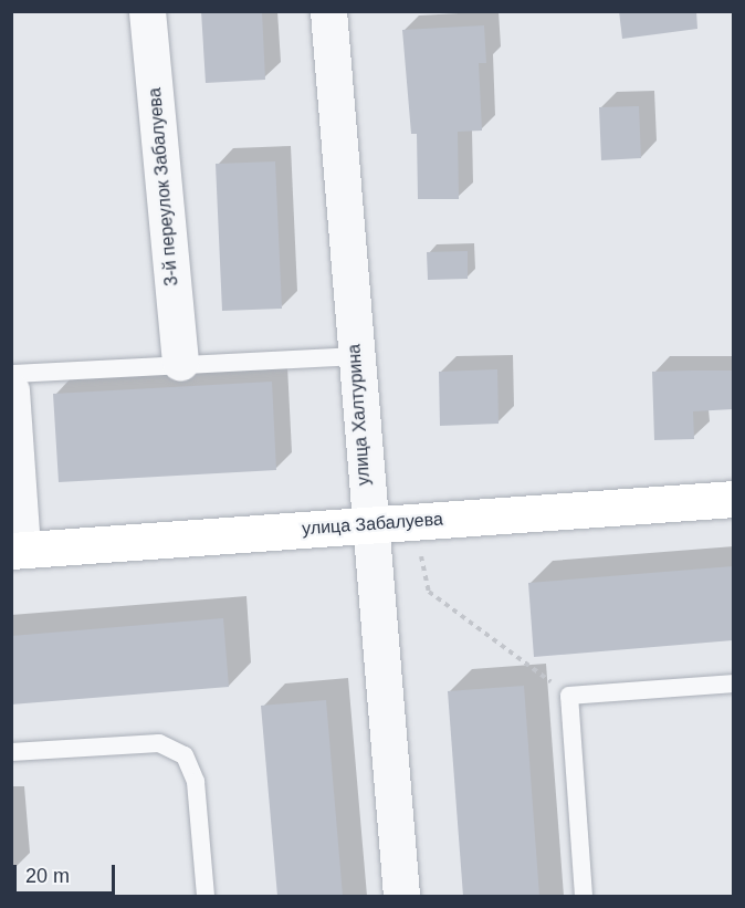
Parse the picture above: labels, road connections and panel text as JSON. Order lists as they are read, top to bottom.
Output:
{
  "streets": {
    "street": ["3-й переулок Забалуева", "улица Халтурина", "улица Забалуева"]
  },
  "crossings": [
    ["улица Халтурина", "улица Забалуева"]
  ],
  "scale_bar": "20 m"
}
